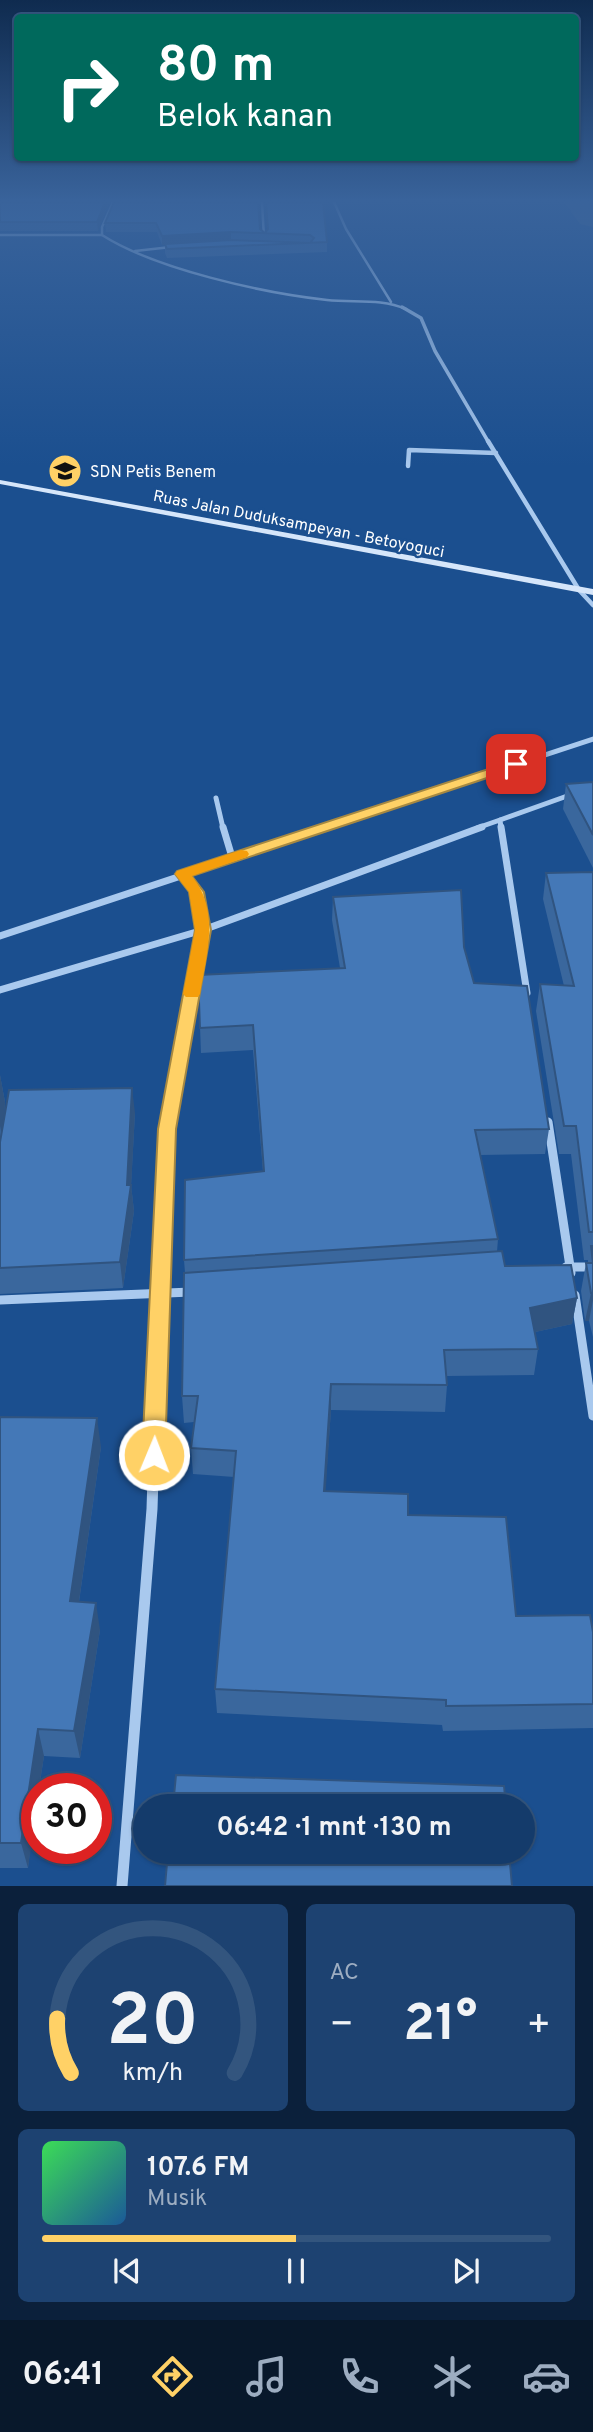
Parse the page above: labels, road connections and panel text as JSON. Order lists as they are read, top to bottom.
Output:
{
  "streets": {
    "main road": ["Ruas Jalan Duduksampeyan - Betoyoguci"]
  },
  "places": {
    "school or university": ["SDN Petis Benem"]
  },
  "page": {
    "turn": ["80 m", "Belok kanan"],
    "limit": "30",
    "trip": "06:42 · 1 mnt · 130 m",
    "tile": "AC",
    "heat": ["−", "21°", "+"],
    "song": ["107.6 FM", "Musik"],
    "tabs": "06:41",
    "gauge": ["20", "km/h"]
  }
}
